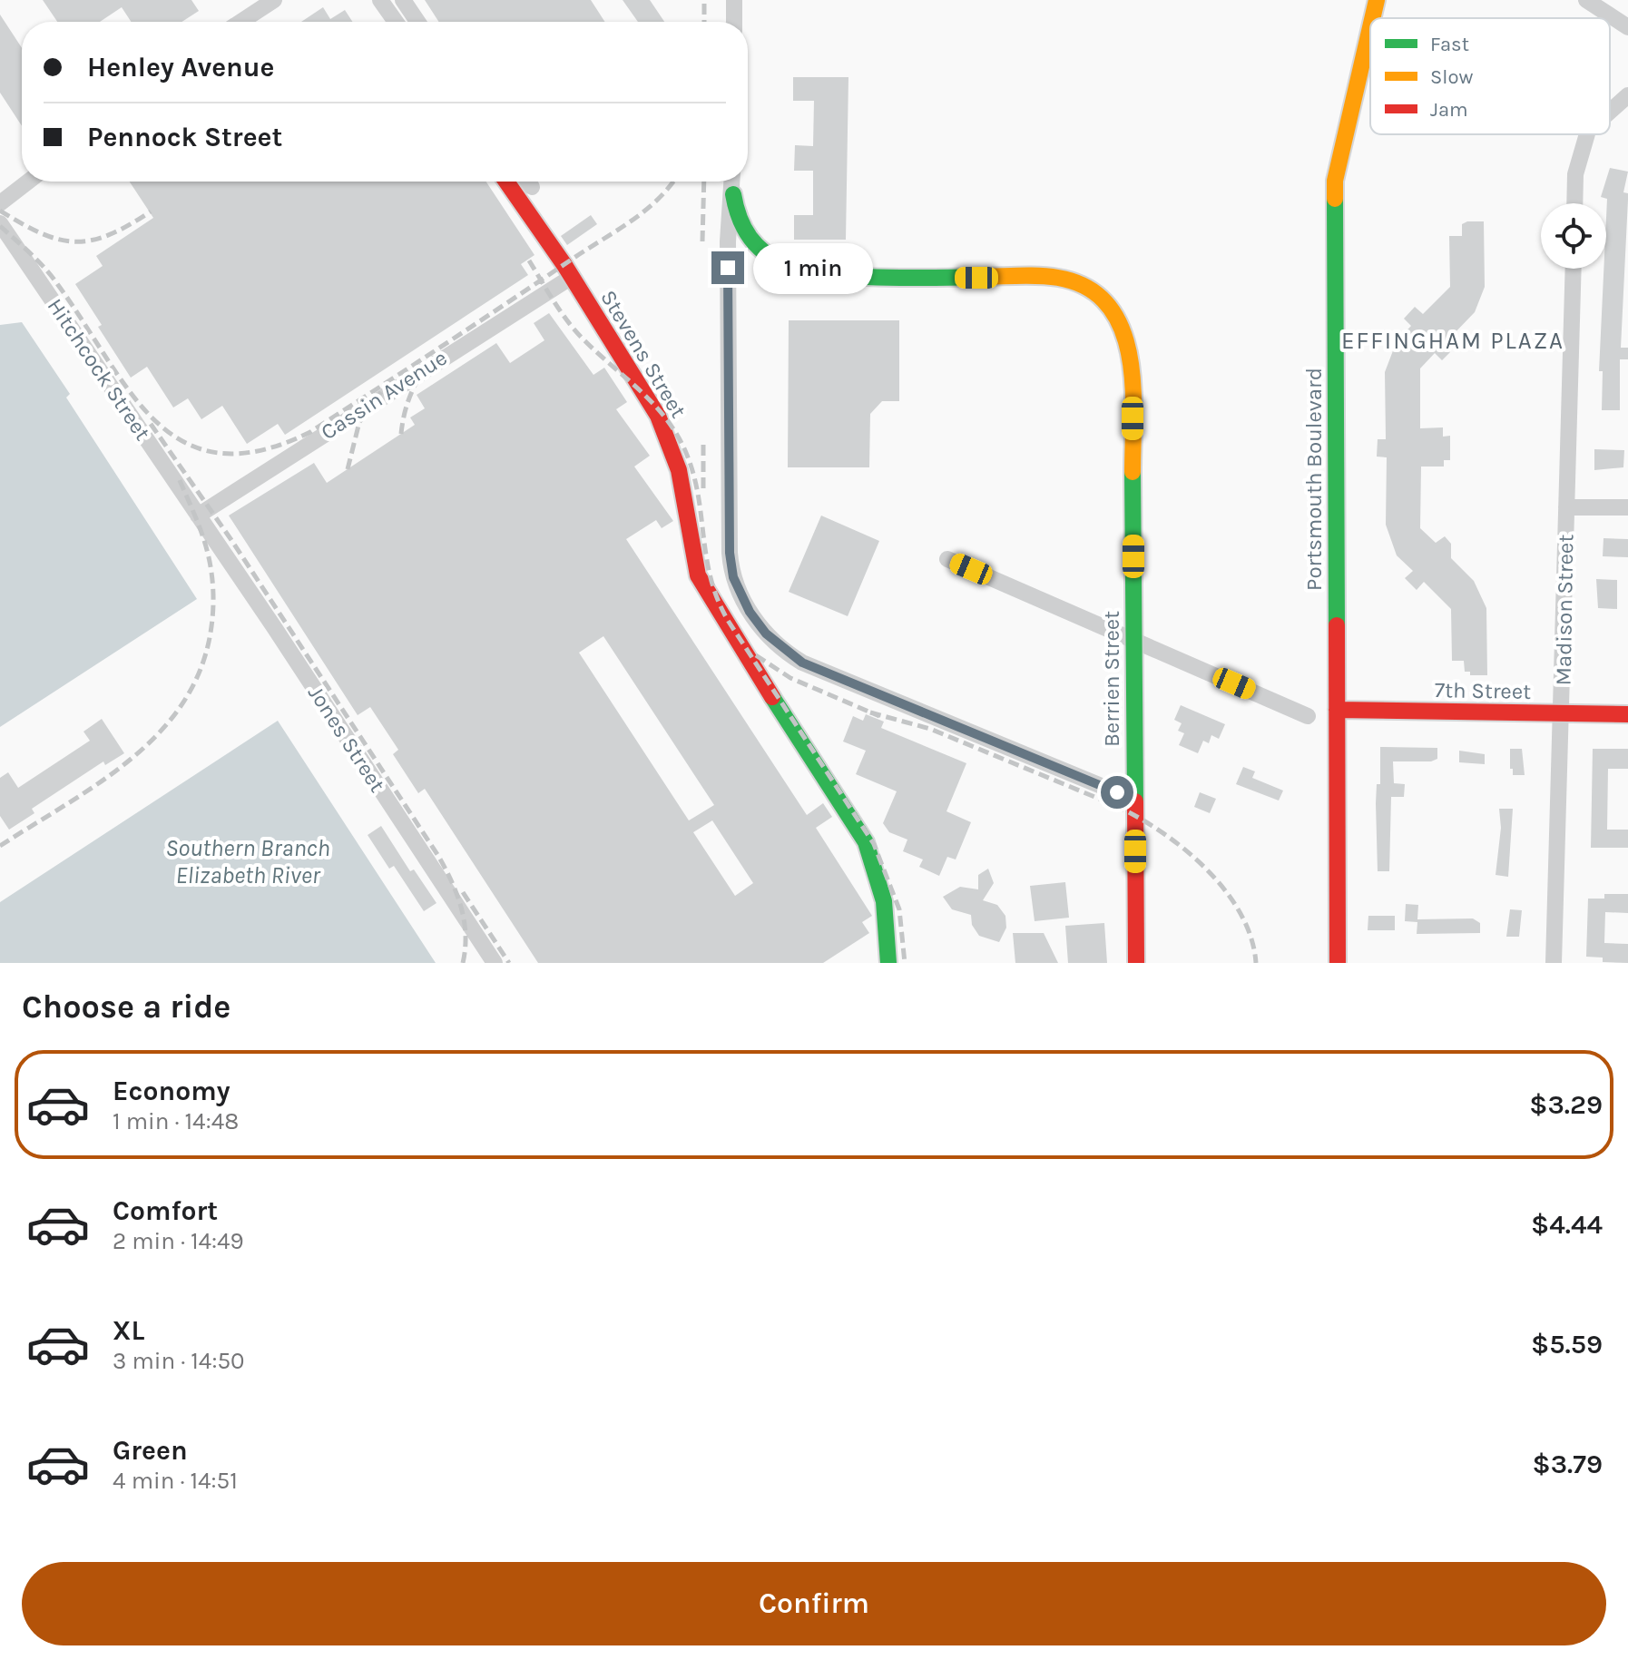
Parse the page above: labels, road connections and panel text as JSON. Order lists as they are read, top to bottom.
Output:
{
  "streets": {
    "street": [
      "Stevens Street",
      "Hitchcock Street",
      "Cassin Avenue",
      "Portsmouth Boulevard",
      "Madison Street",
      "Berrien Street",
      "7th Street",
      "Jones Street"
    ]
  },
  "crossings": [
    ["Stevens Street", "Cassin Avenue"],
    ["Hitchcock Street", "Cassin Avenue"],
    ["Hitchcock Street", "Jones Street"],
    ["Cassin Avenue", "Jones Street"],
    ["Portsmouth Boulevard", "7th Street"],
    ["Madison Street", "7th Street"]
  ],
  "districts": ["EFFINGHAM PLAZA"],
  "water": ["Southern Branch Elizabeth River"],
  "legend": ["Fast", "Slow", "Jam"],
  "page": {
    "banner": ["Henley Avenue", "Pennock Street"],
    "bubble": "1 min",
    "heading": "Choose a ride",
    "list": [
      {
        "name": "Economy",
        "note": "1 min · 14:48",
        "value": "$3.29"
      },
      {
        "name": "Comfort",
        "note": "2 min · 14:49",
        "value": "$4.44"
      },
      {
        "name": "XL",
        "note": "3 min · 14:50",
        "value": "$5.59"
      },
      {
        "name": "Green",
        "note": "4 min · 14:51",
        "value": "$3.79"
      }
    ],
    "buttons": "Confirm"
  }
}
